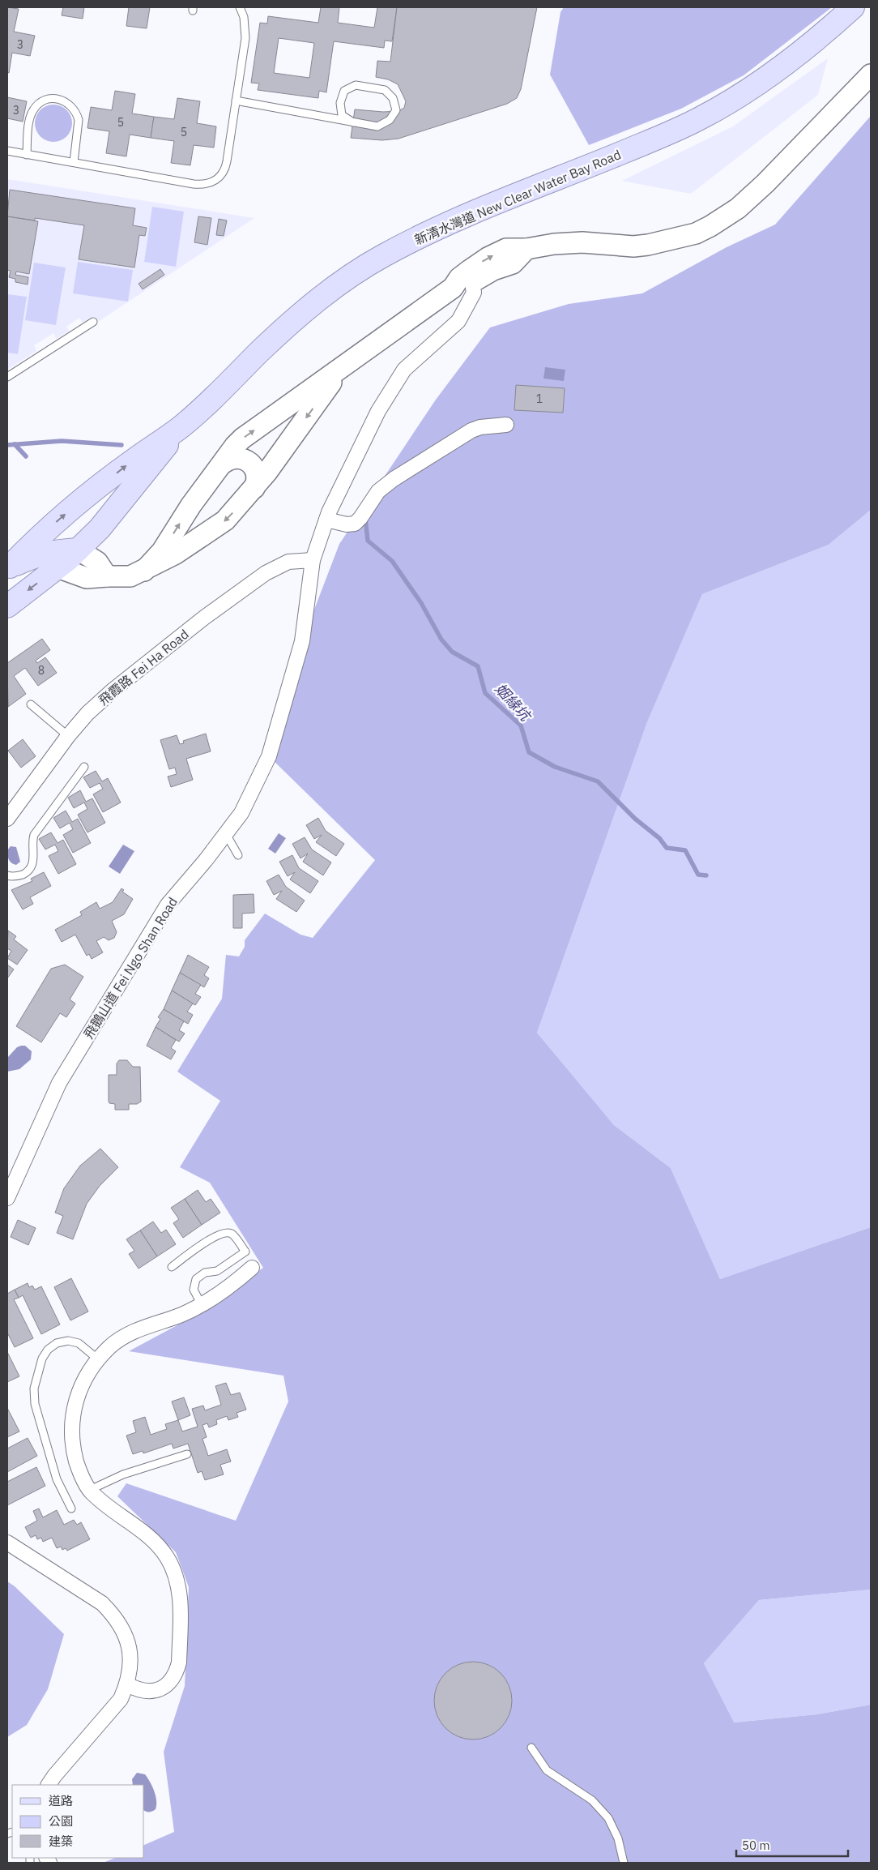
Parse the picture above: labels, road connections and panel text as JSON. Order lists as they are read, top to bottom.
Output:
{
  "streets": {
    "main road": ["新清水灣道 New Clear Water Bay Road"],
    "street": ["飛霞路 Fei Ha Road", "飛鵝山道 Fei Ngo Shan Road"]
  },
  "crossings": [
    ["飛霞路 Fei Ha Road", "飛鵝山道 Fei Ngo Shan Road"]
  ],
  "water": ["姻緣坑"],
  "house_numbers": [
    "3",
    "3",
    "5",
    "5",
    "1",
    "8"
  ],
  "legend": ["道路", "公園", "建築"],
  "scale_bar": "50 m"
}
